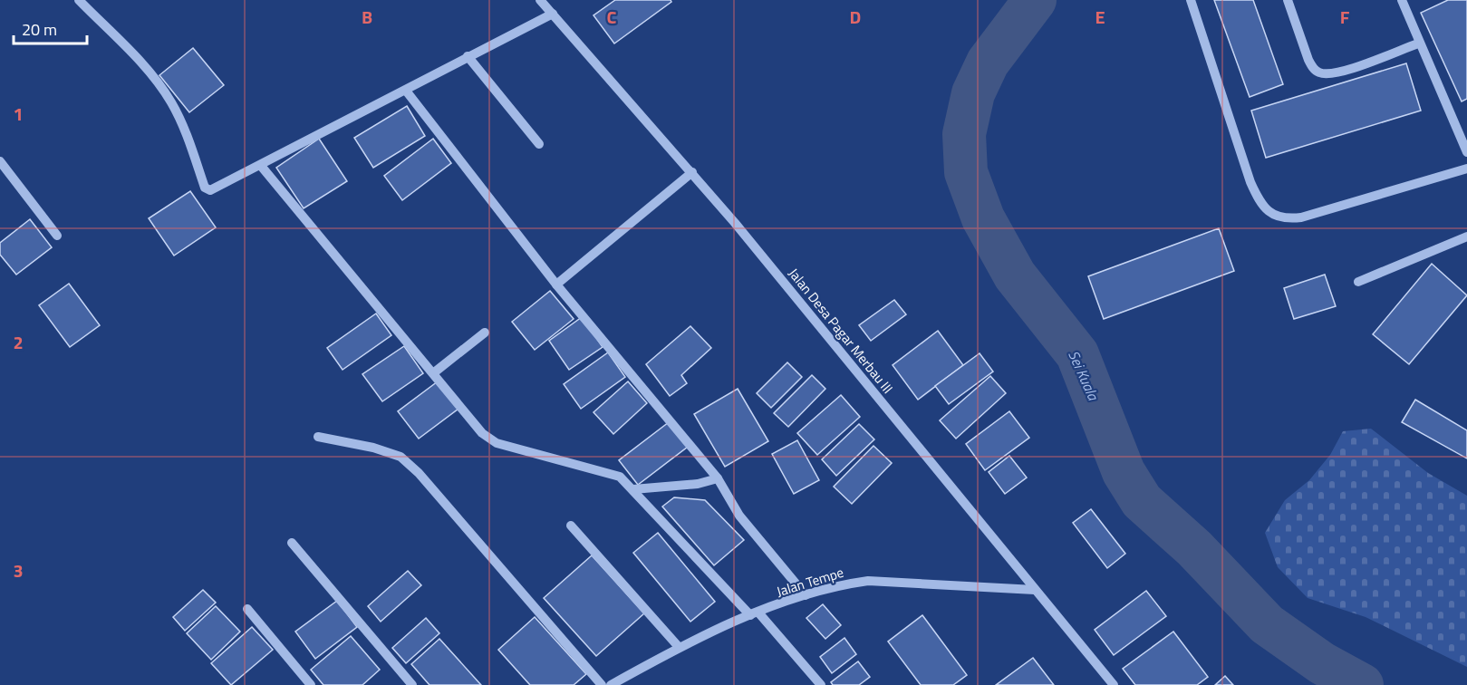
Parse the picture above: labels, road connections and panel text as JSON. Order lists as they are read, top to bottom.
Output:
{
  "streets": {
    "street": ["Jalan Desa Pagar Merbau III", "Jalan Tempe"]
  },
  "crossings": [
    ["Jalan Desa Pagar Merbau III", "Jalan Tempe"]
  ],
  "water": ["Sei Kuala"],
  "scale_bar": "20 m",
  "grid": {
    "columns": [
      "B",
      "C",
      "D",
      "E",
      "F"
    ],
    "rows": ["1", "2", "3"]
  }
}
